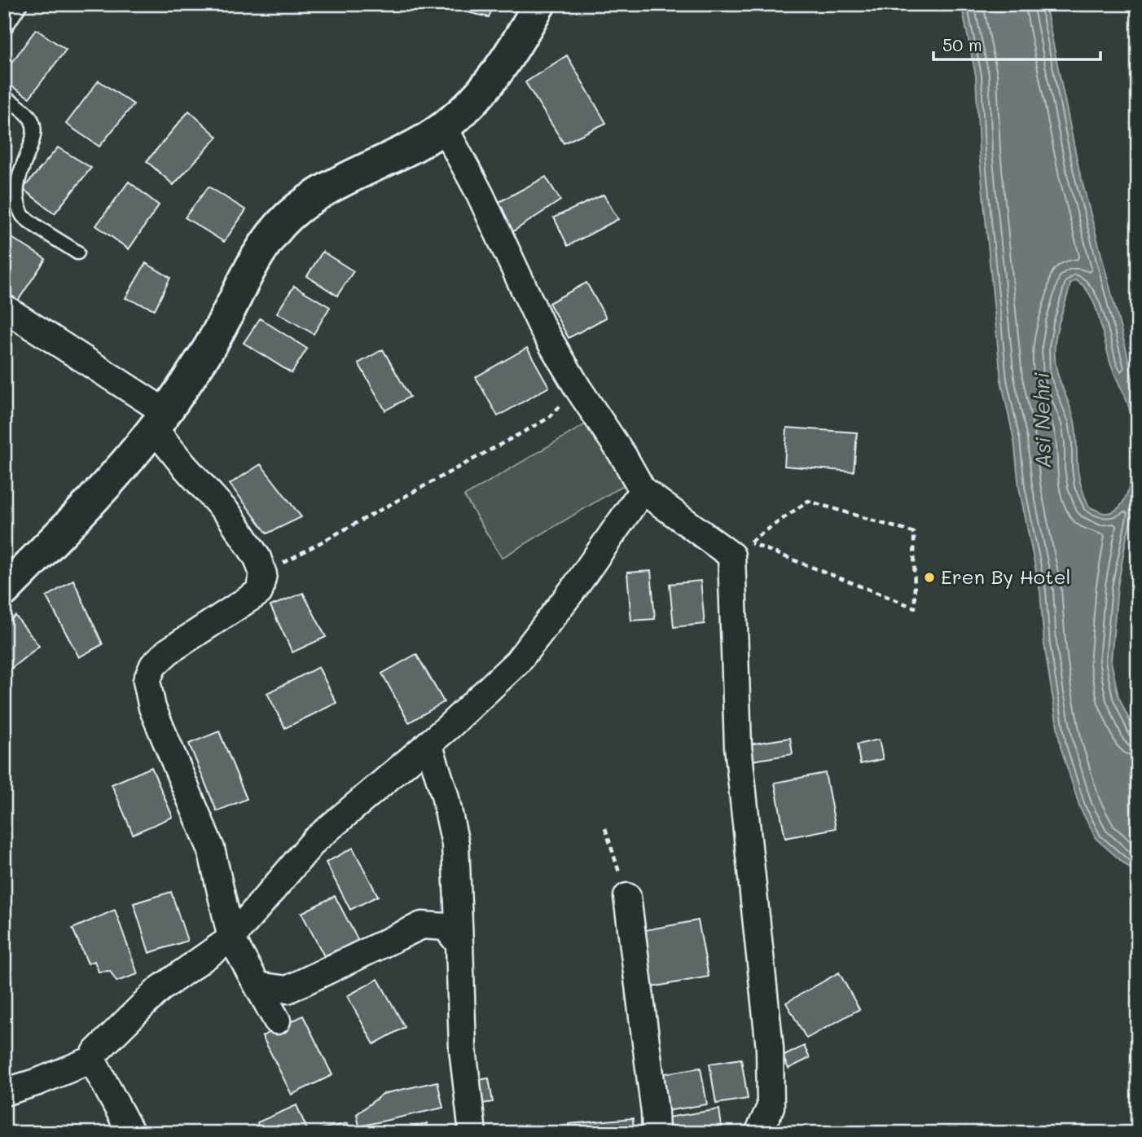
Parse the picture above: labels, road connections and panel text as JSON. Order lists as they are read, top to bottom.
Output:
{
  "water": ["Asi Nehri"],
  "places": ["Eren By Hotel"],
  "scale_bar": "50 m"
}
